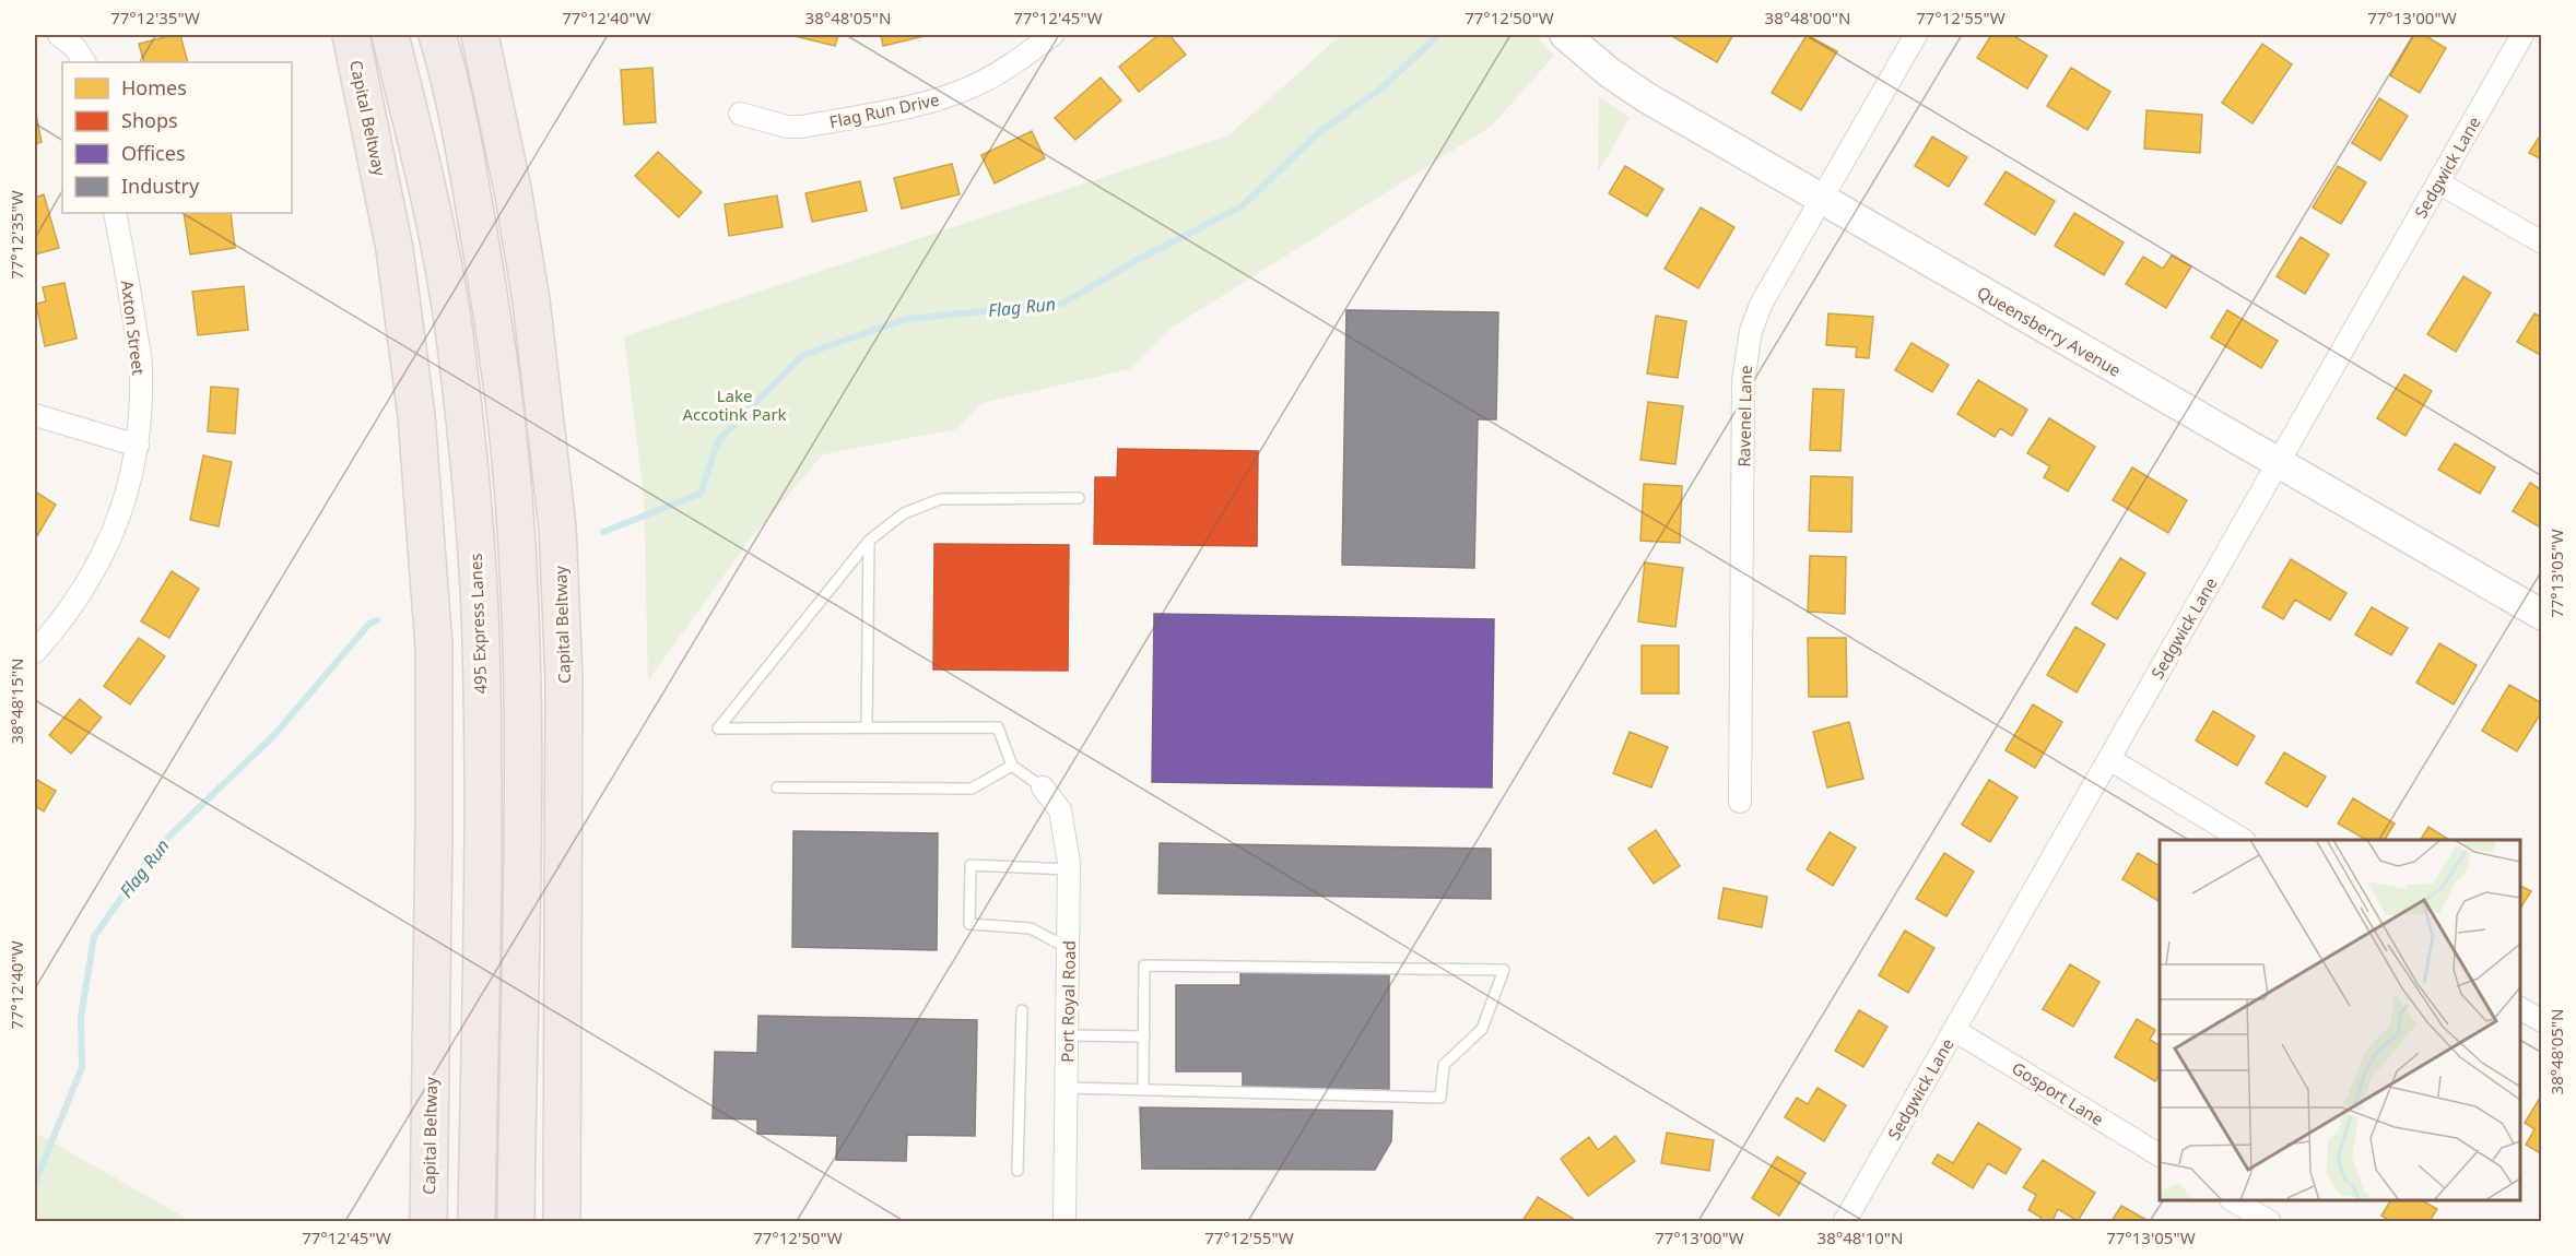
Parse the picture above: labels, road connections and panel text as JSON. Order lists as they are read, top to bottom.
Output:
{
  "streets": {
    "highway": ["Capital Beltway", "495 Express Lanes"],
    "street": [
      "Flag Run Drive",
      "Sedgwick Lane",
      "Axton Street",
      "Queensberry Avenue",
      "Ravenel Lane",
      "Port Royal Road",
      "Gosport Lane"
    ]
  },
  "crossings": [
    ["Sedgwick Lane", "Queensberry Avenue"],
    ["Sedgwick Lane", "Gosport Lane"],
    ["Queensberry Avenue", "Ravenel Lane"]
  ],
  "water": ["Flag Run"],
  "parks": ["Lake Accotink Park"],
  "legend": [
    "Homes",
    "Shops",
    "Offices",
    "Industry"
  ],
  "coordinates": [
    "77°12'35\"W",
    "77°12'40\"W",
    "38°48'05\"N",
    "77°12'45\"W",
    "77°12'50\"W",
    "38°48'00\"N",
    "77°12'55\"W",
    "77°13'00\"W",
    "77°13'05\"W",
    "38°48'15\"N",
    "38°48'10\"N"
  ]
}
